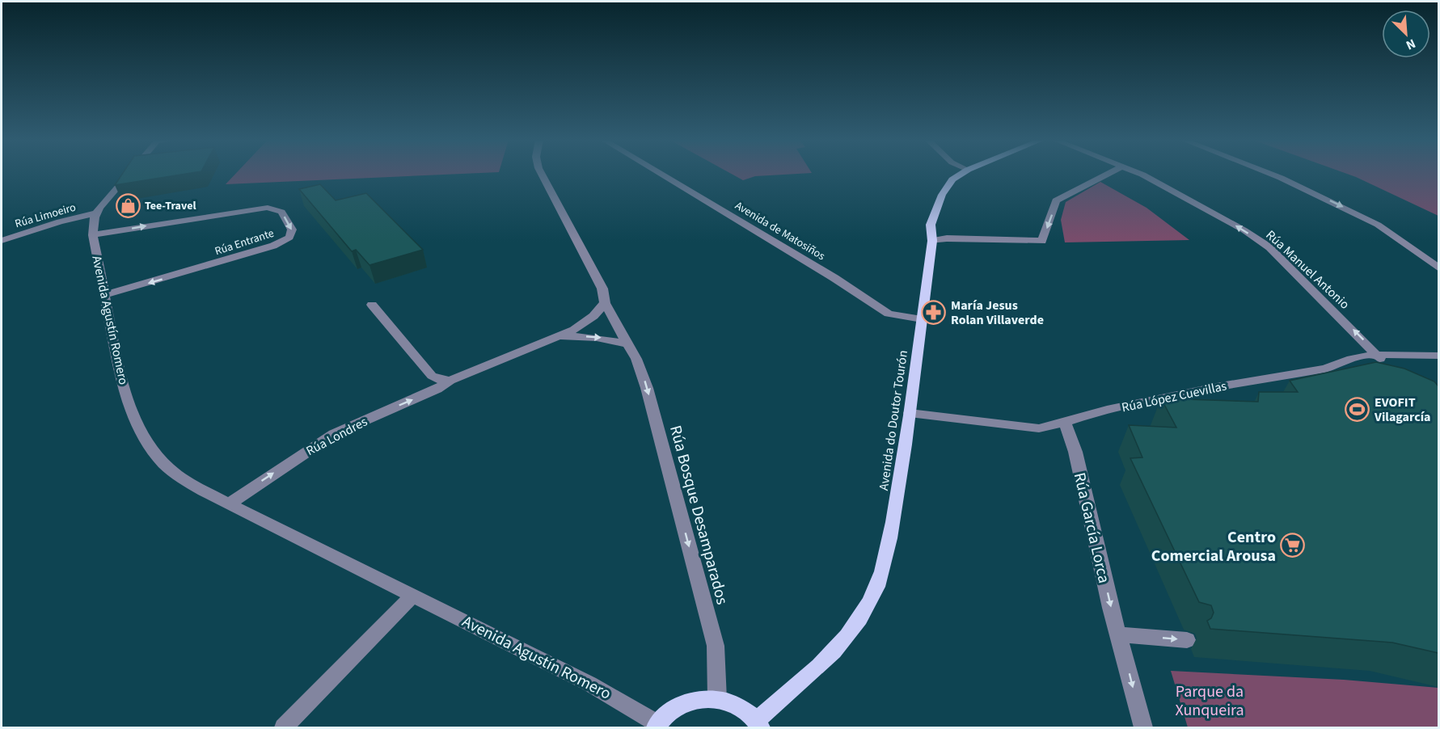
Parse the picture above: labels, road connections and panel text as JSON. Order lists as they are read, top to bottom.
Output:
{
  "streets": {
    "main road": ["Avenida do Doutor Tourón"],
    "street": [
      "Rúa Limoeiro",
      "Avenida de Matosiños",
      "Rúa Entrante",
      "Rúa Manuel Antonio",
      "Avenida Agustín Romero",
      "Rúa López Cuevillas",
      "Rúa Londres",
      "Rúa Bosque Desamparados",
      "Rúa García Lorca"
    ]
  },
  "crossings": [
    ["Rúa Limoeiro", "Avenida Agustín Romero"],
    ["Avenida de Matosiños", "Avenida do Doutor Tourón"],
    ["Rúa Entrante", "Avenida Agustín Romero"],
    ["Rúa Manuel Antonio", "Rúa López Cuevillas"],
    ["Avenida Agustín Romero", "Rúa Londres"],
    ["Rúa López Cuevillas", "Avenida do Doutor Tourón"],
    ["Rúa López Cuevillas", "Rúa García Lorca"],
    ["Rúa Londres", "Rúa Bosque Desamparados"]
  ],
  "one_way": ["Rúa Londres", "Rúa Bosque Desamparados", "Rúa García Lorca"],
  "parks": ["Parque da Xunqueira"],
  "places": {
    "shop": ["Tee-Travel"],
    "pharmacy": ["María Jesus Rolan Villaverde"],
    "sports": ["EVOFIT Vilagarcía"],
    "supermarket": ["Centro Comercial Arousa"]
  },
  "north": "bottom right"
}
